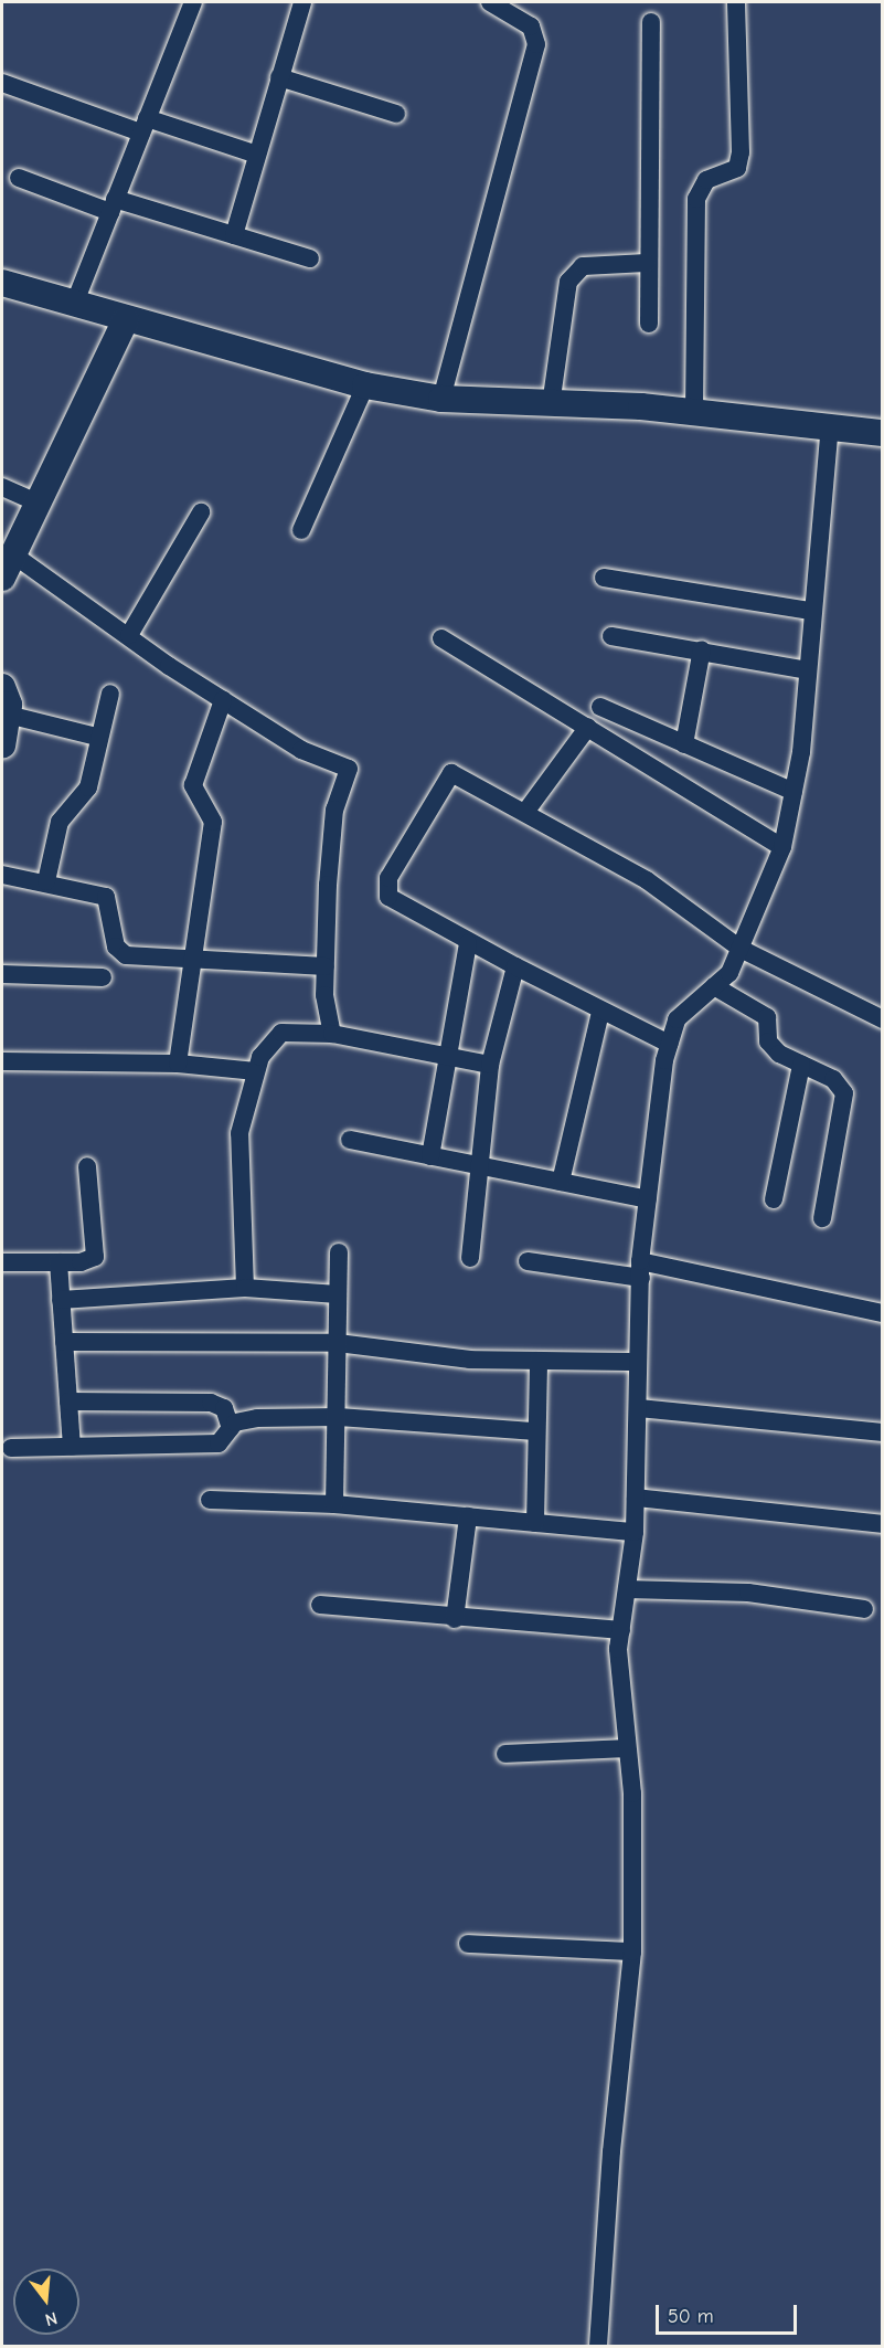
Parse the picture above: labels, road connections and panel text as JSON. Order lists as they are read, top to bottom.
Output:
{
  "scale_bar": "50 m",
  "north": "bottom"
}
